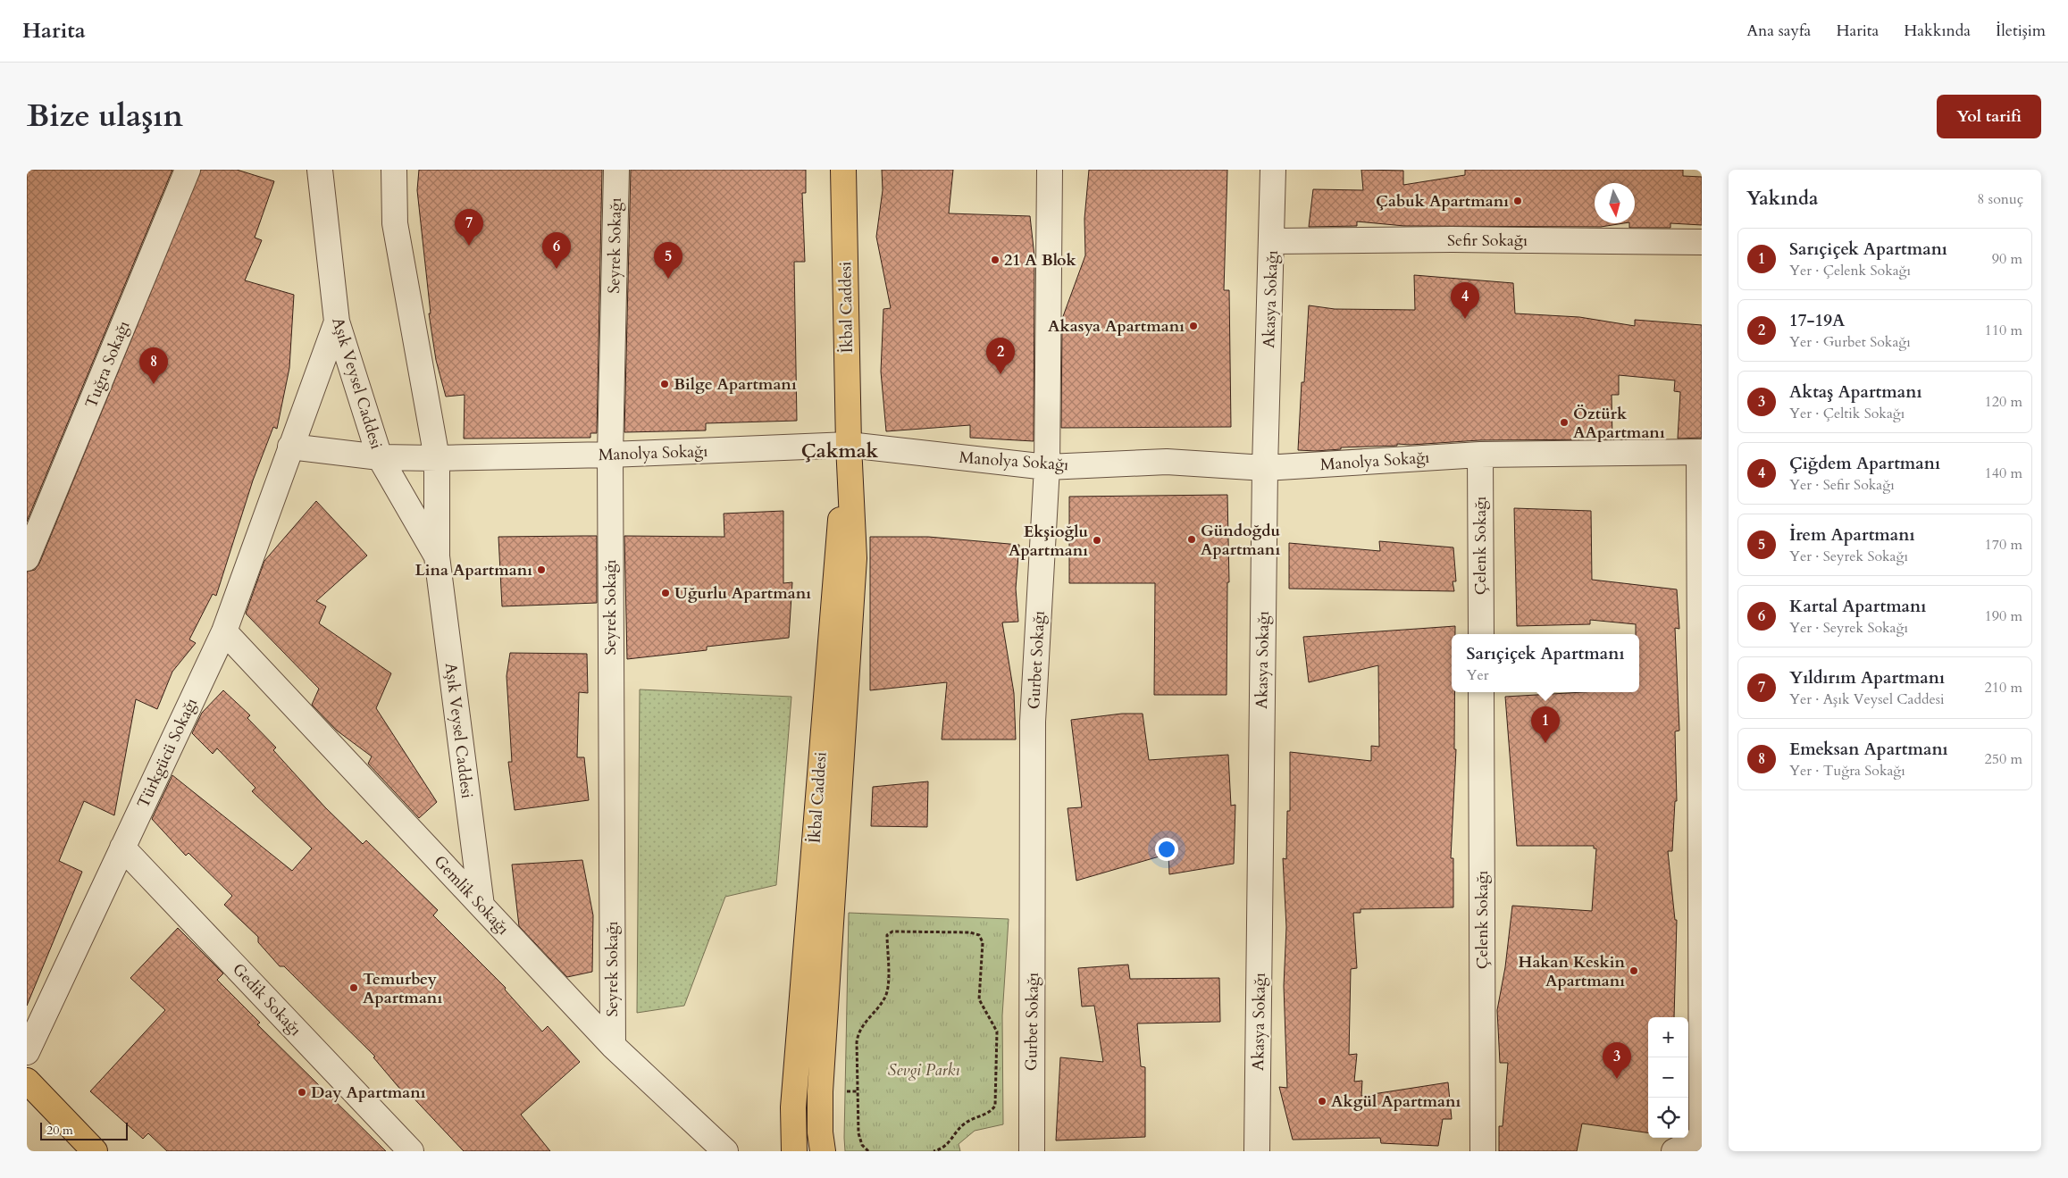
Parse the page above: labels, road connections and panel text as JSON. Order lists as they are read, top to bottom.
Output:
{
  "streets": {
    "main road": ["İkbal Caddesi"],
    "street": [
      "Sefir Sokağı",
      "Seyrek Sokağı",
      "Akasya Sokağı",
      "Tuğra Sokağı",
      "Aşık Veysel Caddesi",
      "Manolya Sokağı",
      "Çelenk Sokağı",
      "Gurbet Sokağı",
      "Türkgücü Sokağı",
      "Gemlik Sokağı",
      "Gedik Sokağı"
    ]
  },
  "crossings": [
    ["Sefir Sokağı", "Akasya Sokağı"],
    ["Seyrek Sokağı", "Manolya Sokağı"],
    ["Seyrek Sokağı", "Gemlik Sokağı"],
    ["Akasya Sokağı", "Manolya Sokağı"],
    ["İkbal Caddesi", "Manolya Sokağı"],
    ["Aşık Veysel Caddesi", "Manolya Sokağı"],
    ["Aşık Veysel Caddesi", "Türkgücü Sokağı"],
    ["Aşık Veysel Caddesi", "Gemlik Sokağı"],
    ["Manolya Sokağı", "Çelenk Sokağı"],
    ["Manolya Sokağı", "Gurbet Sokağı"],
    ["Türkgücü Sokağı", "Gemlik Sokağı"],
    ["Türkgücü Sokağı", "Gedik Sokağı"]
  ],
  "districts": ["Çakmak"],
  "parks": ["Sevgi Parkı"],
  "places": [
    "Çabuk Apartmanı",
    "21 A Blok",
    "Akasya Apartmanı",
    "Bilge Apartmanı",
    "Öztürk AApartmanı",
    "Gündoğdu Apartmanı",
    "Ekşioğlu Apartmanı",
    "Lina Apartmanı",
    "Uğurlu Apartmanı",
    "Hakan Keskin Apartmanı",
    "Temurbey Apartmanı",
    "Day Apartmanı",
    "Akgül Apartmanı"
  ],
  "scale_bar": "20 m",
  "north": "bottom",
  "page": {
    "header": "Harita",
    "nav": [
      "Ana sayfa",
      "Harita",
      "Hakkında",
      "İletişim"
    ],
    "title": "Bize ulaşın",
    "buttons": "Yol tarifi",
    "heading": ["Yakında", "8 sonuç"],
    "pins": [
      "7",
      "6",
      "5",
      "4",
      "2",
      "8",
      "1",
      "3"
    ],
    "list": [
      {
        "mark": "1",
        "name": "Sarıçiçek Apartmanı",
        "note": "Yer · Çelenk Sokağı",
        "value": "90 m"
      },
      {
        "mark": "2",
        "name": "17-19A",
        "note": "Yer · Gurbet Sokağı",
        "value": "110 m"
      },
      {
        "mark": "3",
        "name": "Aktaş Apartmanı",
        "note": "Yer · Çeltik Sokağı",
        "value": "120 m"
      },
      {
        "mark": "4",
        "name": "Çiğdem Apartmanı",
        "note": "Yer · Sefir Sokağı",
        "value": "140 m"
      },
      {
        "mark": "5",
        "name": "İrem Apartmanı",
        "note": "Yer · Seyrek Sokağı",
        "value": "170 m"
      },
      {
        "mark": "6",
        "name": "Kartal Apartmanı",
        "note": "Yer · Seyrek Sokağı",
        "value": "190 m"
      },
      {
        "mark": "7",
        "name": "Yıldırım Apartmanı",
        "note": "Yer · Aşık Veysel Caddesi",
        "value": "210 m"
      },
      {
        "mark": "8",
        "name": "Emeksan Apartmanı",
        "note": "Yer · Tuğra Sokağı",
        "value": "250 m"
      }
    ],
    "popup": ["Sarıçiçek Apartmanı", "Yer"],
    "map_buttons": ["+", "−"],
    "scale": "20 m"
  }
}
